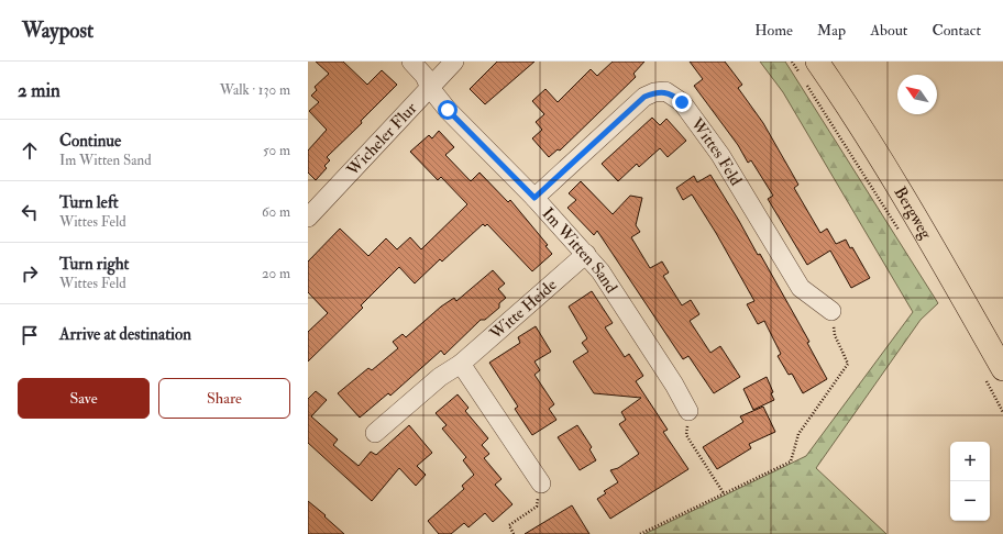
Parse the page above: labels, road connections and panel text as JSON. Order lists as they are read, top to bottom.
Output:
{
  "streets": {
    "main road": ["Bergweg"],
    "street": [
      "Wicheler Flur",
      "Wittes Feld",
      "Im Witten Sand",
      "Witte Heide"
    ]
  },
  "crossings": [
    ["Wicheler Flur", "Im Witten Sand"],
    ["Wittes Feld", "Im Witten Sand"],
    ["Im Witten Sand", "Witte Heide"]
  ],
  "north": "top left",
  "page": {
    "header": "Waypost",
    "nav": [
      "Home",
      "Map",
      "About",
      "Contact"
    ],
    "heading": ["2 min", "Walk · 130 m"],
    "list": [
      ["Continue", "Im Witten Sand", "50 m"],
      ["Turn left", "Wittes Feld", "60 m"],
      ["Turn right", "Wittes Feld", "20 m"],
      "Arrive at destination"
    ],
    "buttons": ["Save", "Share"],
    "map_buttons": ["+", "−"]
  }
}
